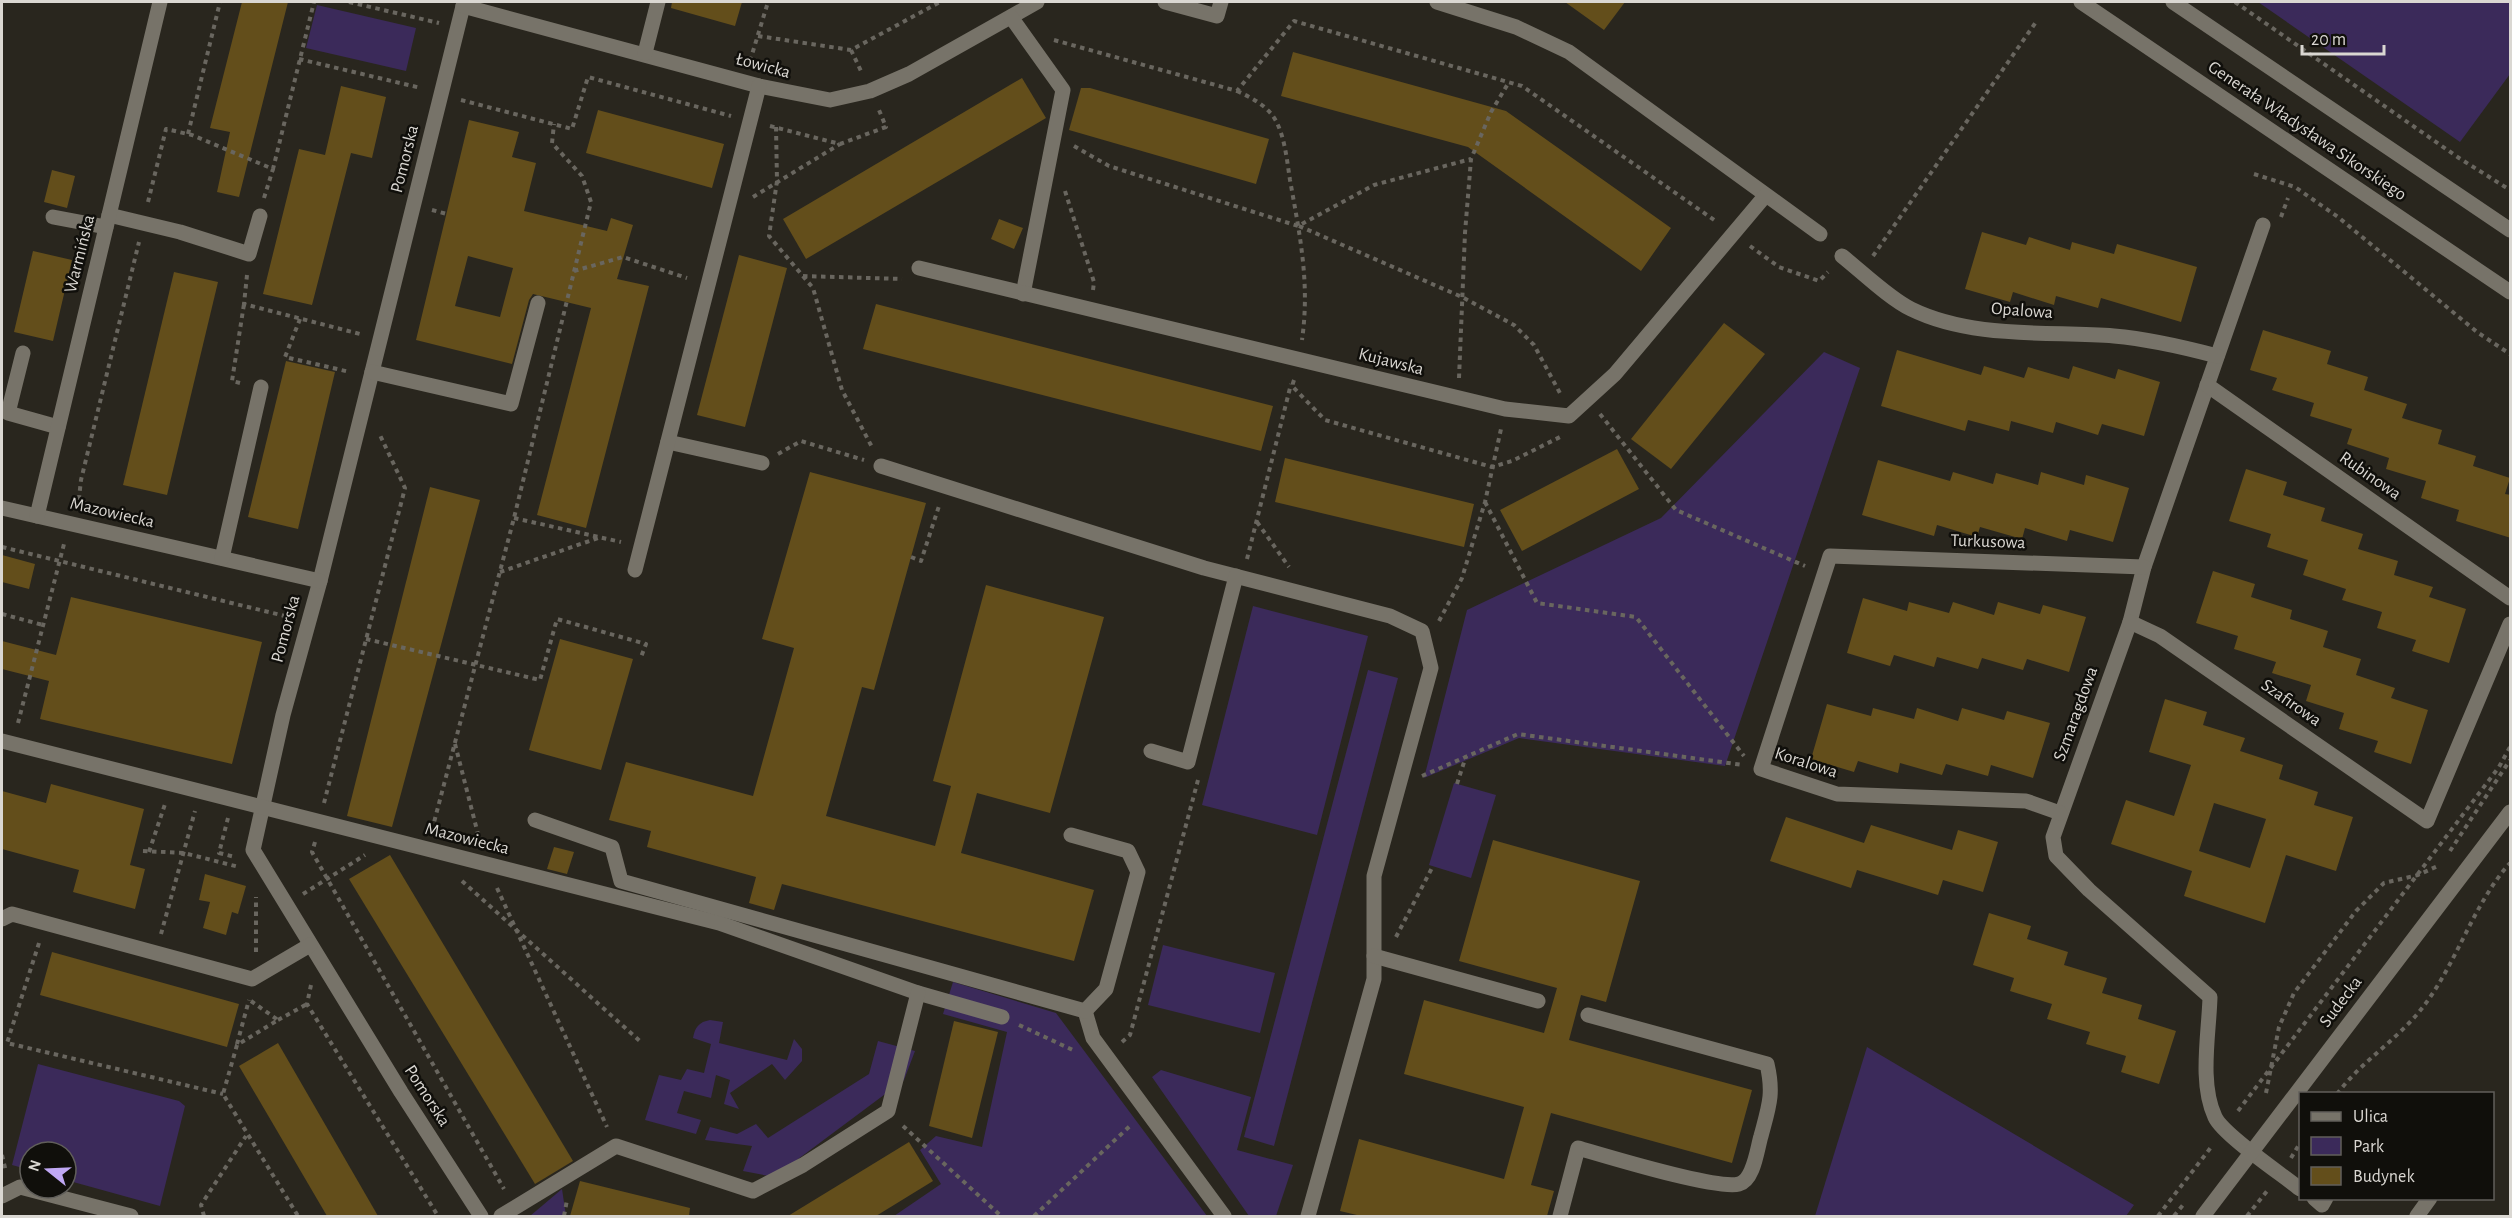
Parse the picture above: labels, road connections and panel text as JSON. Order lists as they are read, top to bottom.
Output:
{
  "streets": {
    "street": [
      "Łowicka",
      "Generała Władysława Sikorskiego",
      "Pomorska",
      "Warmińska",
      "Opalowa",
      "Kujawska",
      "Rubinowa",
      "Mazowiecka",
      "Turkusowa",
      "Szafirowa",
      "Szmaragdowa",
      "Koralowa",
      "Sudecka"
    ]
  },
  "crossings": [
    ["Łowicka", "Pomorska"],
    ["Pomorska", "Mazowiecka"],
    ["Warmińska", "Mazowiecka"],
    ["Opalowa", "Szmaragdowa"],
    ["Rubinowa", "Szmaragdowa"],
    ["Turkusowa", "Szmaragdowa"],
    ["Turkusowa", "Koralowa"],
    ["Szafirowa", "Szmaragdowa"],
    ["Szmaragdowa", "Koralowa"],
    ["Szmaragdowa", "Sudecka"]
  ],
  "legend": ["Ulica", "Park", "Budynek"],
  "scale_bar": "20 m",
  "north": "left"
}
